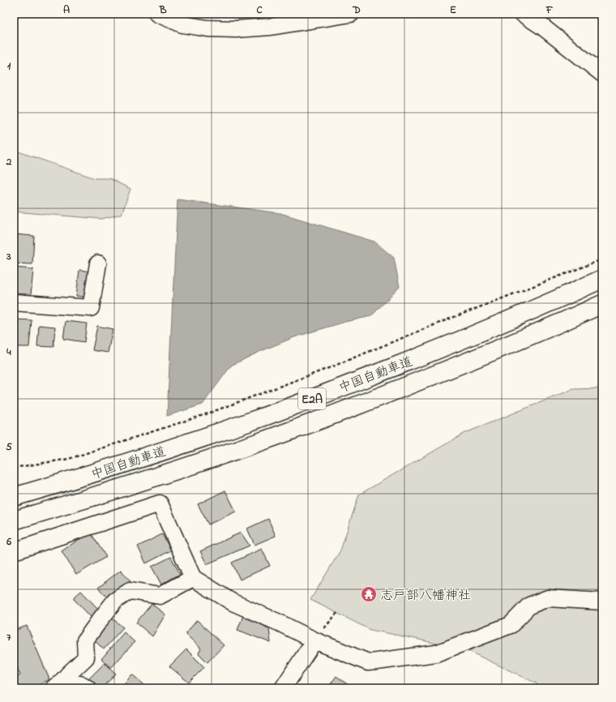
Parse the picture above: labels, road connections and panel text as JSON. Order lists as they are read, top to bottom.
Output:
{
  "streets": {
    "highway": ["中国自動車道", "E2A"]
  },
  "places": {
    "temple": ["志戸部八幡神社"]
  },
  "grid": {
    "columns": [
      "A",
      "B",
      "C",
      "D",
      "E",
      "F"
    ],
    "rows": [
      "1",
      "2",
      "3",
      "4",
      "5",
      "6",
      "7"
    ]
  }
}
